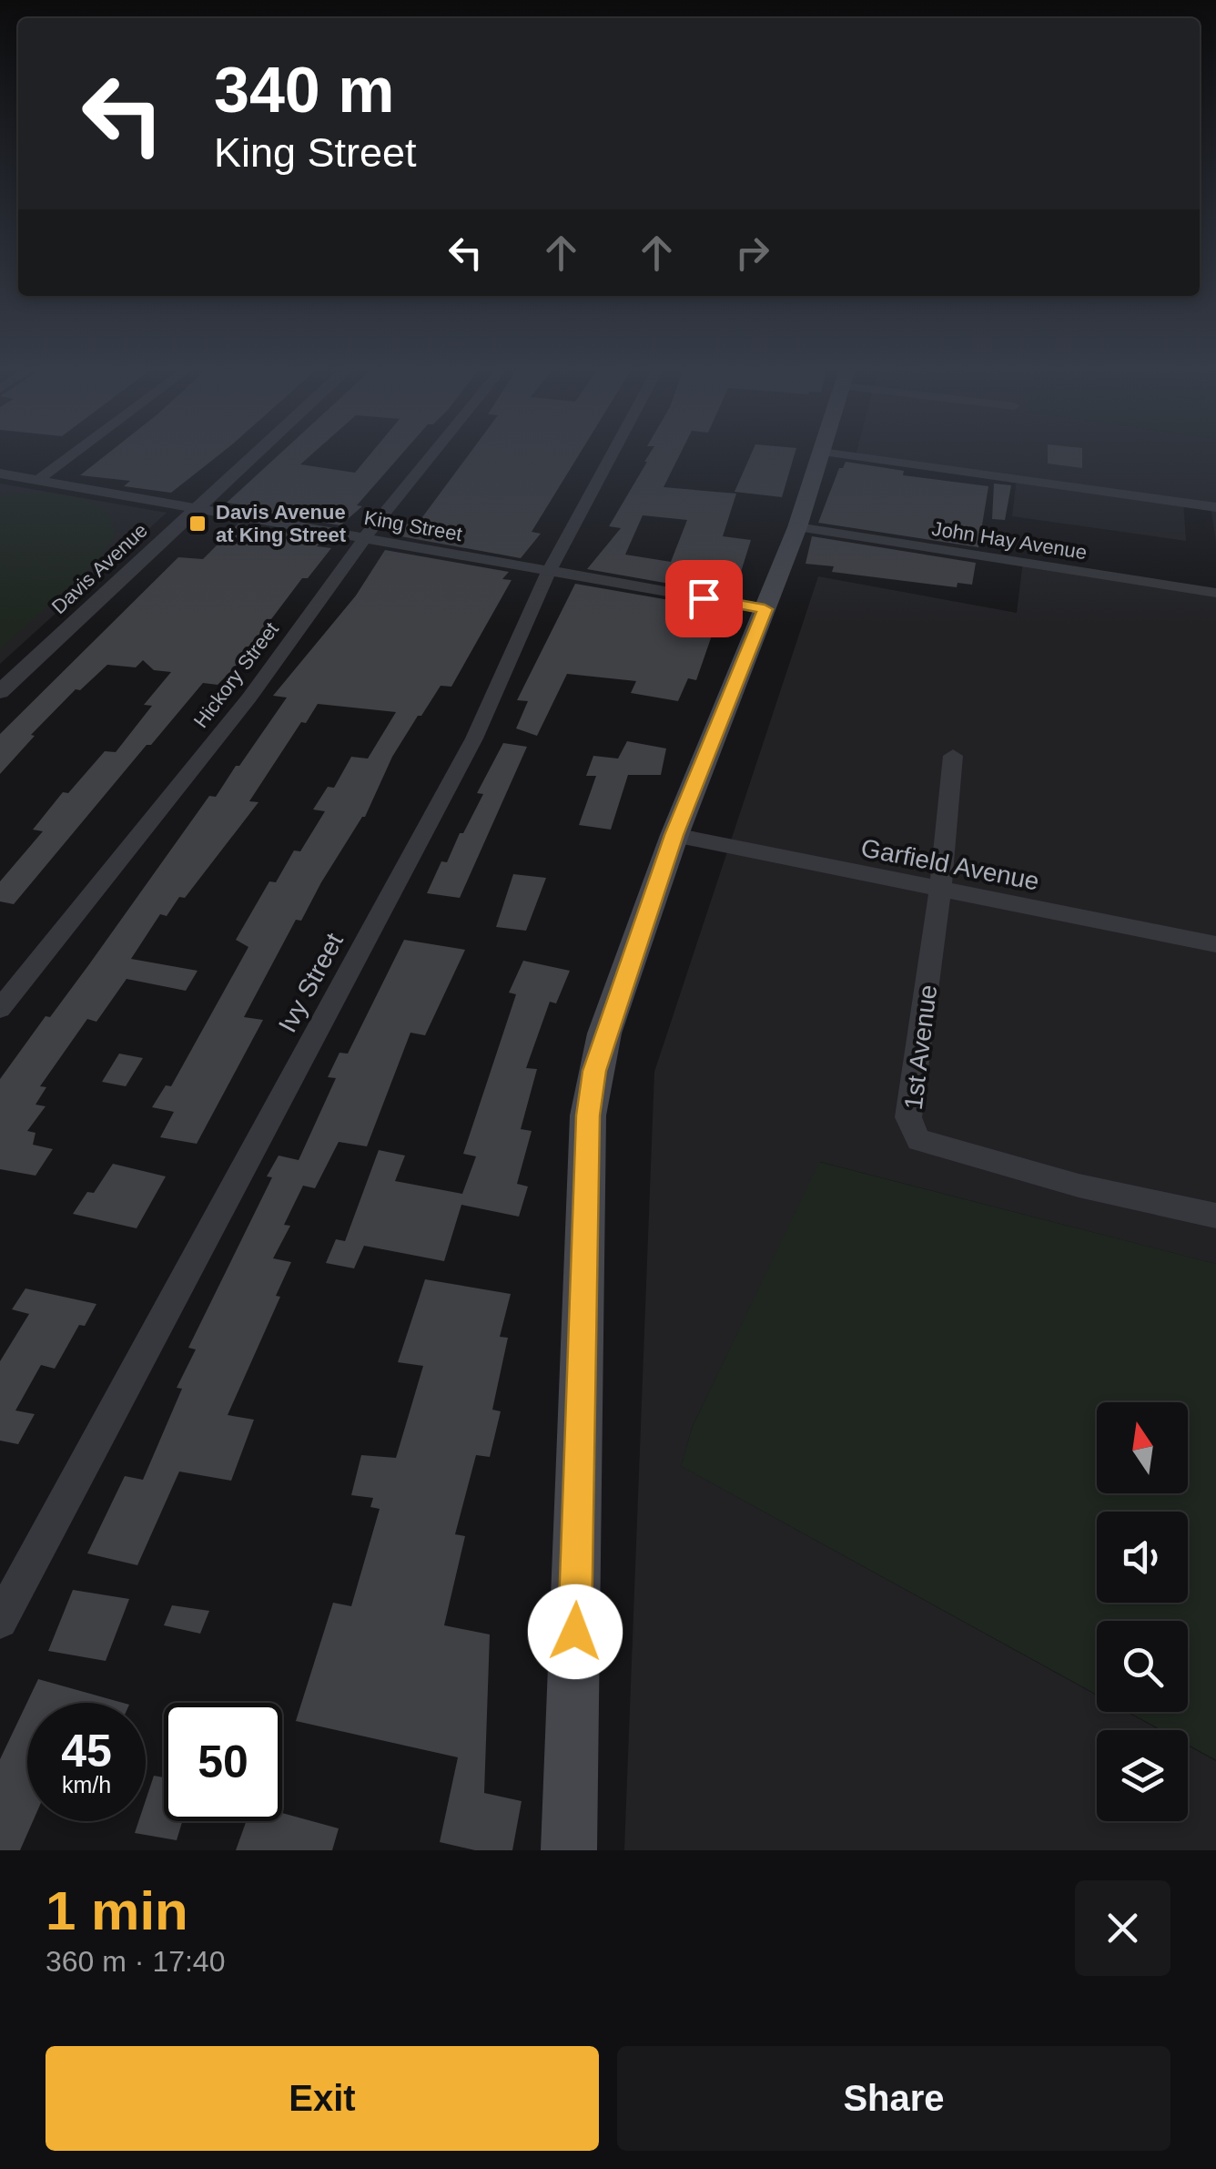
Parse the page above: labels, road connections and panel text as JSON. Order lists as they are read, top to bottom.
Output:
{
  "streets": {
    "street": [
      "King Street",
      "John Hay Avenue",
      "Davis Avenue",
      "Hickory Street",
      "Garfield Avenue",
      "Ivy Street",
      "1st Avenue"
    ]
  },
  "crossings": [
    ["King Street", "Davis Avenue"],
    ["King Street", "Hickory Street"],
    ["King Street", "Ivy Street"],
    ["Garfield Avenue", "1st Avenue"]
  ],
  "places": {
    "transit": ["Davis Avenue at King Street"]
  },
  "north": "top",
  "page": {
    "turn": ["340 m", "King Street"],
    "speed": "45 km/h",
    "limit": "50",
    "heading": ["1 min", "360 m · 17:40"],
    "buttons": ["Exit", "Share"]
  }
}
